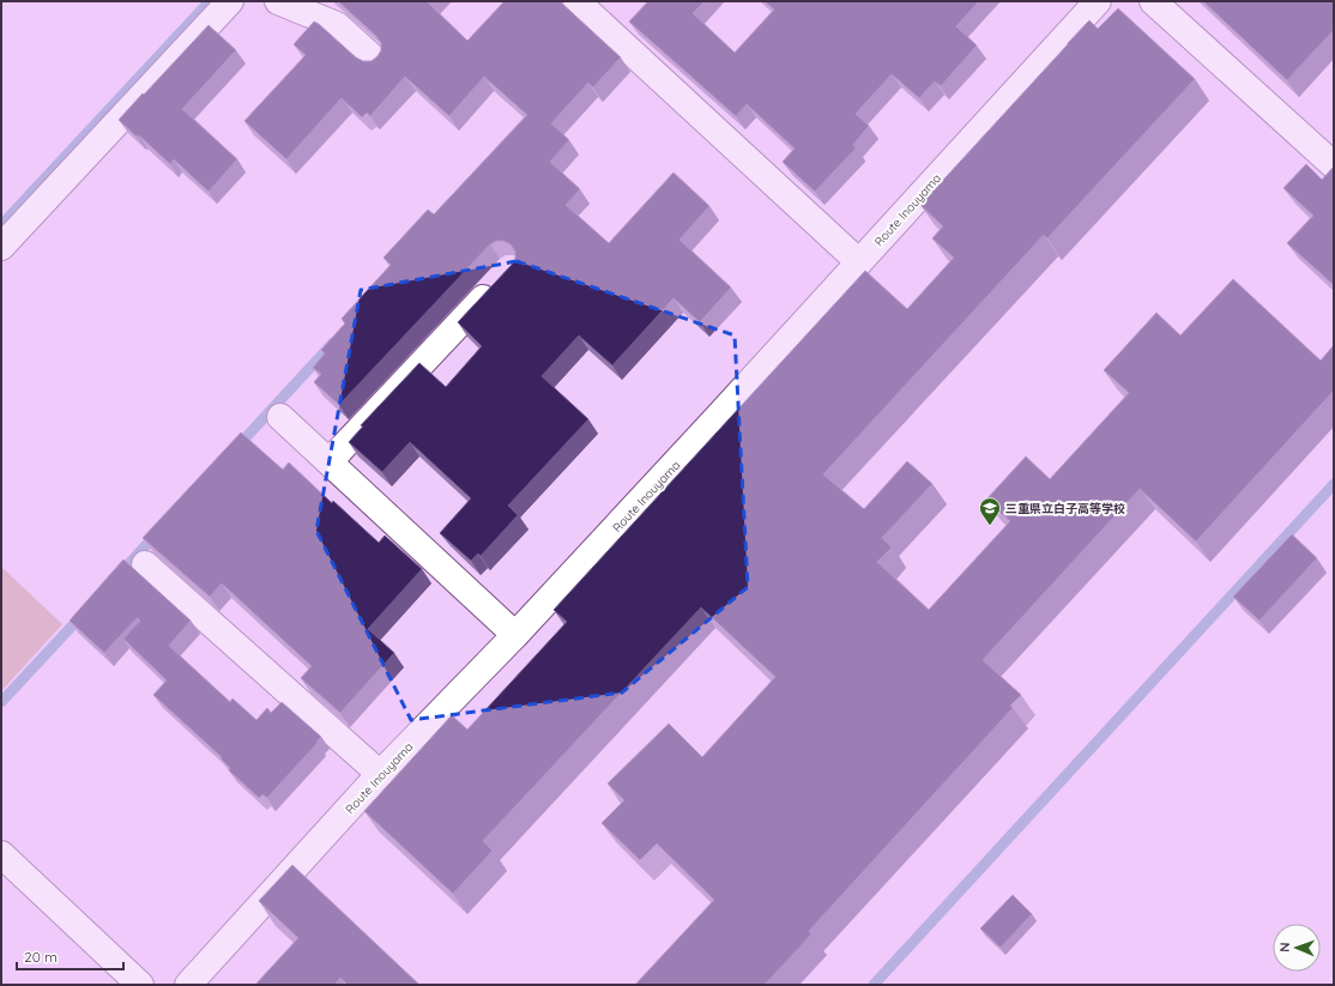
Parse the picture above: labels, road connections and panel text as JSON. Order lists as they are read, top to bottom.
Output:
{
  "streets": {
    "main road": ["Route Inouyama"]
  },
  "places": {
    "school or university": ["三重県立白子高等学校"]
  },
  "scale_bar": "20 m",
  "north": "left"
}
